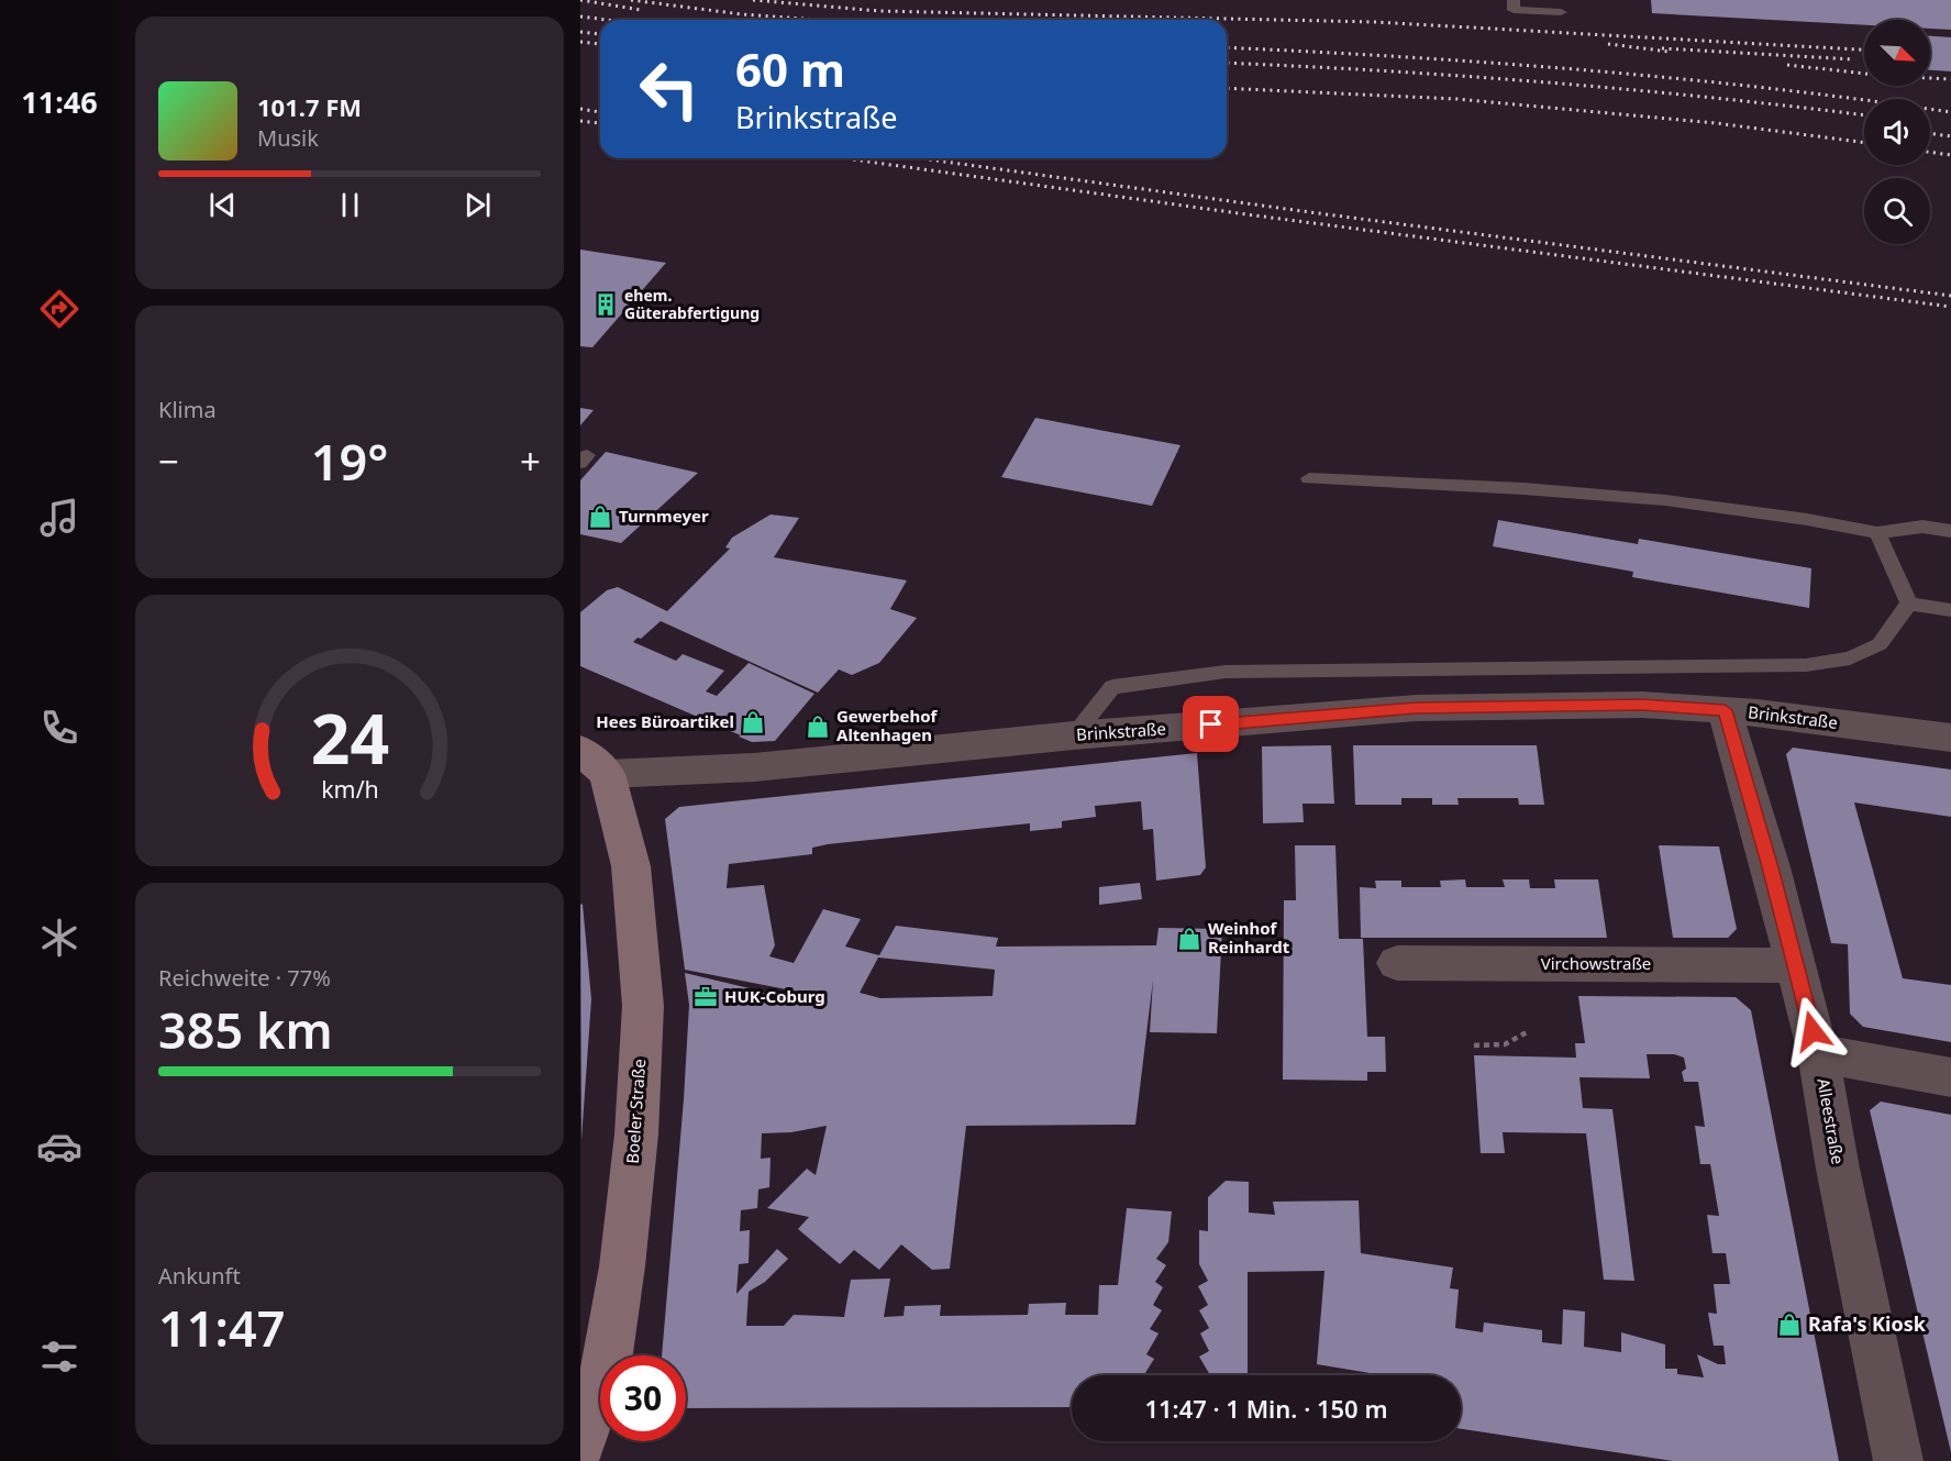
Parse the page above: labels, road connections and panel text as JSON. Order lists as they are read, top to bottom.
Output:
{
  "streets": {
    "street": [
      "Brinkstraße",
      "Virchowstraße",
      "Boeler Straße",
      "Alleestraße"
    ]
  },
  "crossings": [
    ["Brinkstraße", "Boeler Straße"],
    ["Brinkstraße", "Alleestraße"],
    ["Virchowstraße", "Alleestraße"]
  ],
  "places": {
    "building": ["ehem. Güterabfertigung"],
    "shop": [
      "Turnmeyer",
      "Hees Büroartikel",
      "Gewerbehof Altenhagen",
      "Weinhof Reinhardt",
      "Rafa's Kiosk"
    ],
    "office": ["HUK-Coburg"]
  },
  "north": "bottom right",
  "page": {
    "tabs": "11:46",
    "turn": ["60 m", "Brinkstraße"],
    "song": ["101.7 FM", "Musik"],
    "tile": [
      "Klima",
      ["Reichweite · 77%", "385 km"],
      ["Ankunft", "11:47"]
    ],
    "heat": ["−", "19°", "+"],
    "limit": "30",
    "trip": "11:47 · 1 Min. · 150 m",
    "gauge": ["24", "km/h"]
  }
}
